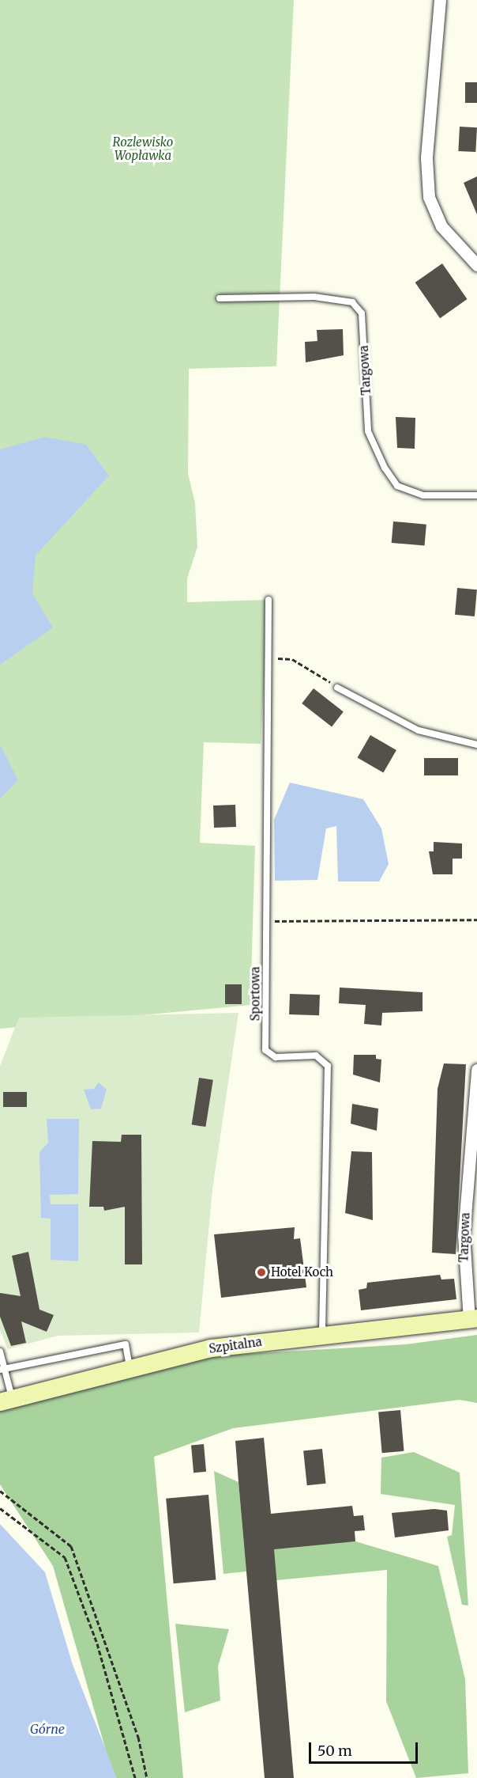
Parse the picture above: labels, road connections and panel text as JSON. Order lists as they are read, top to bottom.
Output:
{
  "streets": {
    "street": ["Targowa", "Szpitalna"],
    "lane": ["Sportowa"]
  },
  "crossings": [
    ["Targowa", "Szpitalna"],
    ["Sportowa", "Szpitalna"]
  ],
  "water": ["Górne"],
  "parks": ["Rozlewisko Wopławka"],
  "places": ["Hotel Koch"],
  "scale_bar": "50 m"
}
